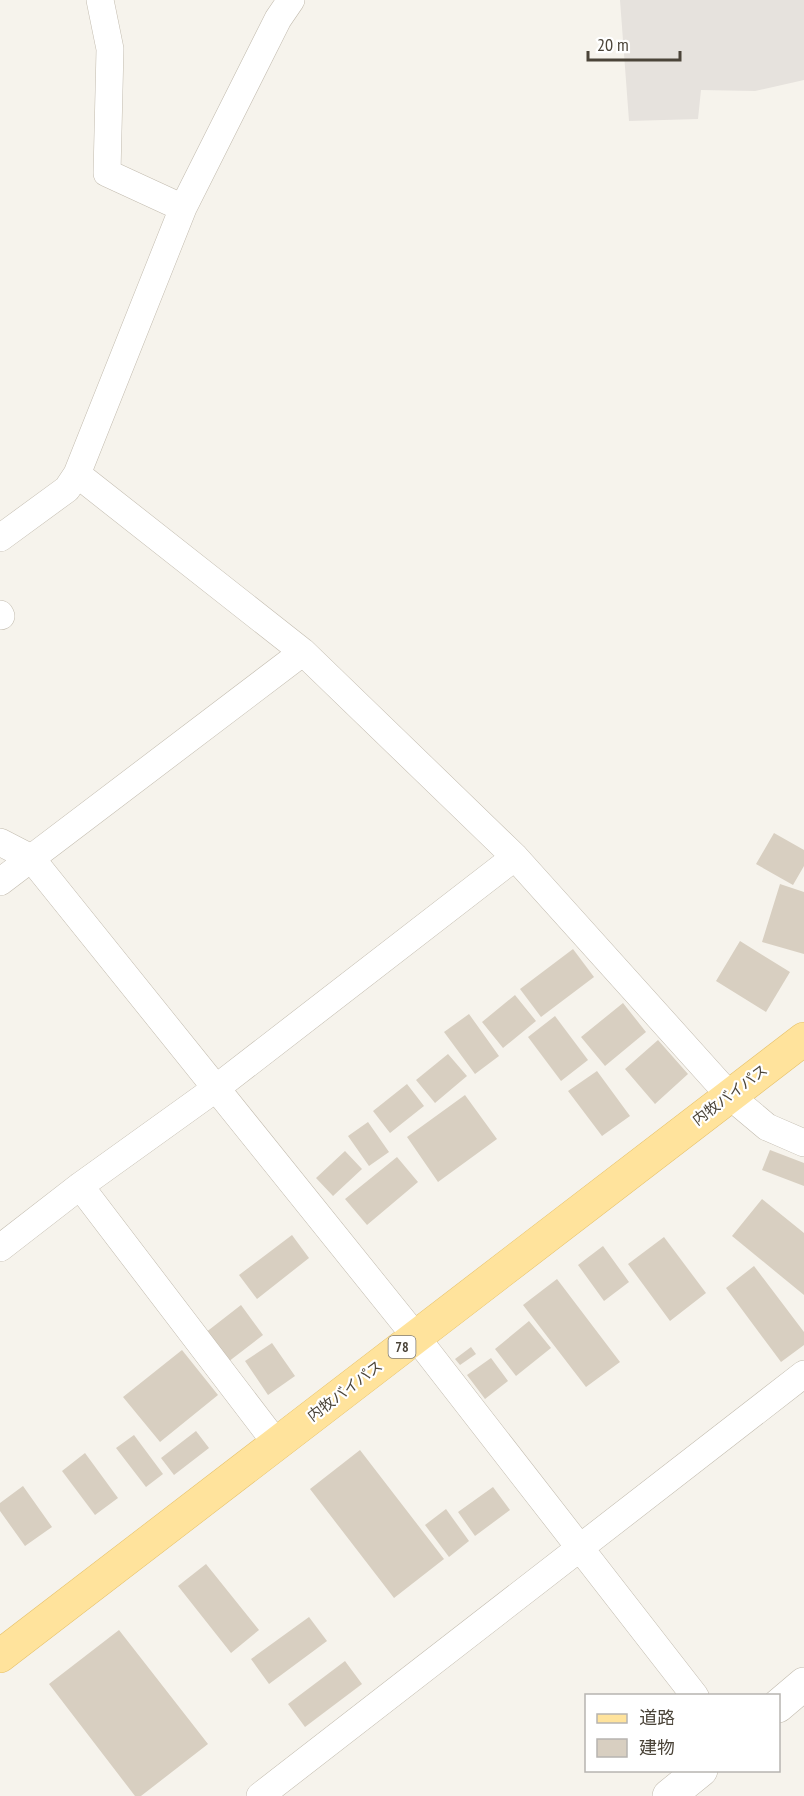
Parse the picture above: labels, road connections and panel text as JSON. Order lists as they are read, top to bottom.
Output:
{
  "streets": {
    "main road": ["内牧バイパス", "78"]
  },
  "legend": ["道路", "建物"],
  "scale_bar": "20 m"
}
